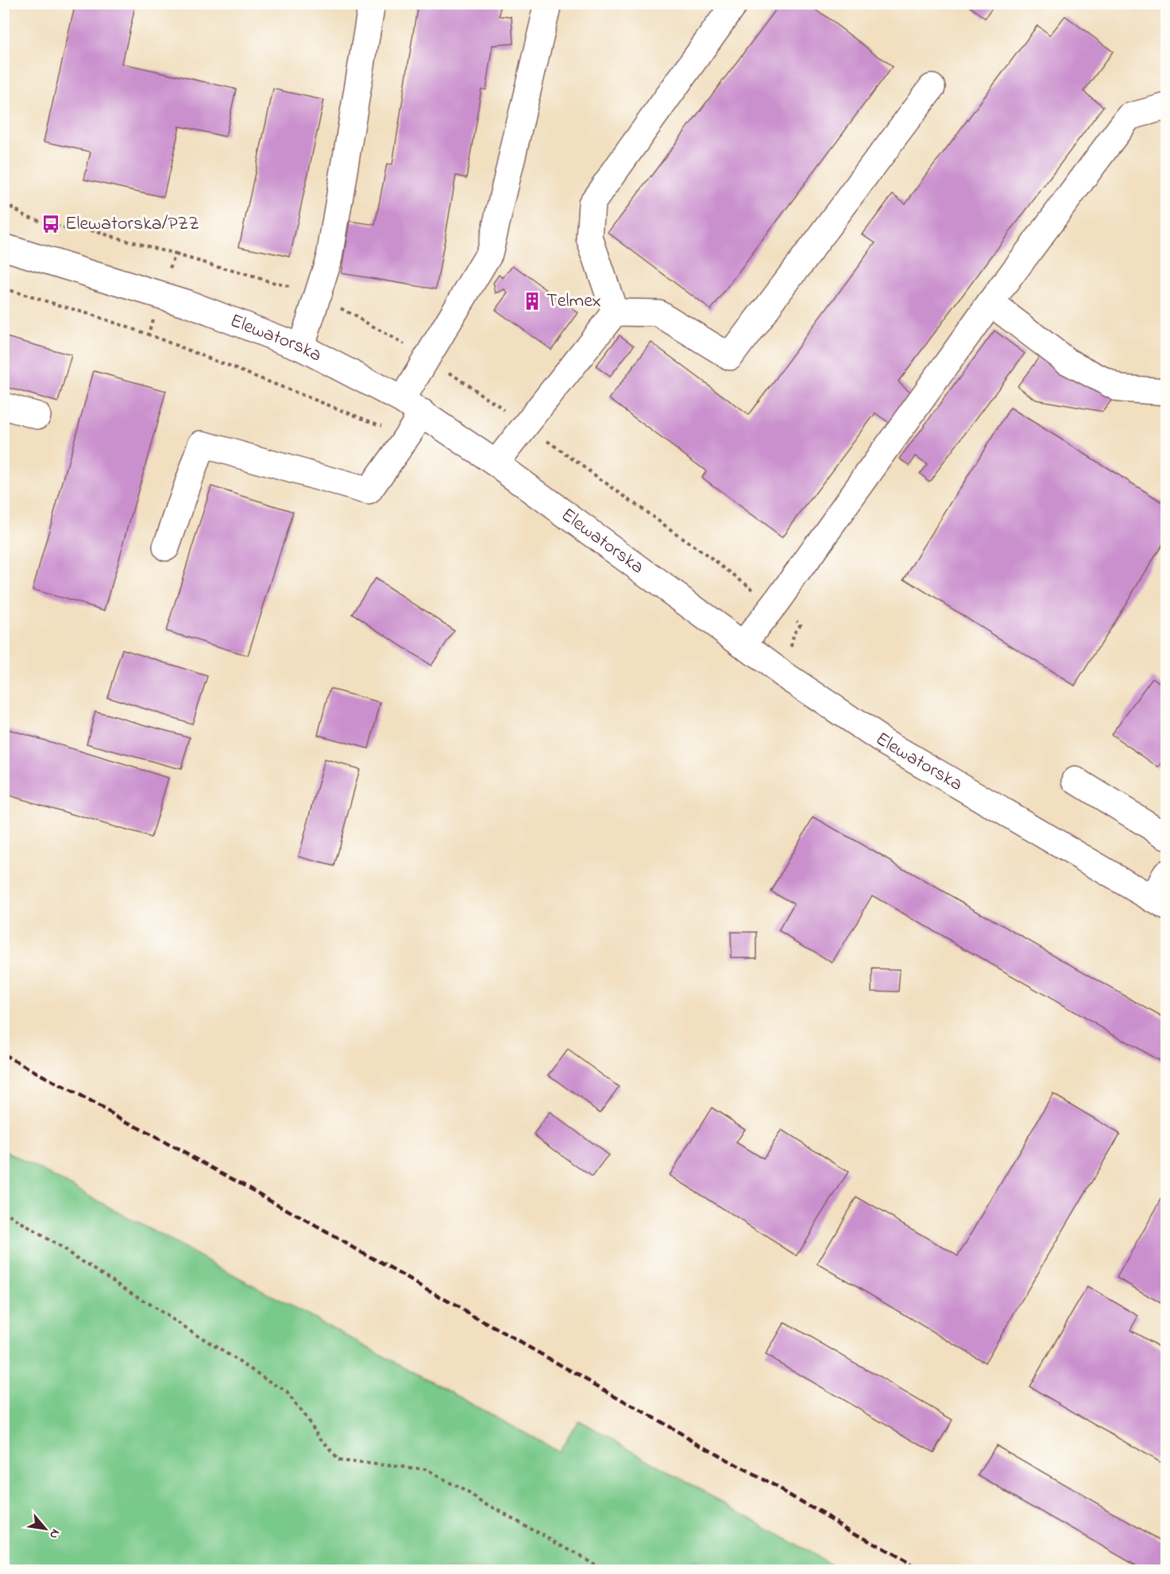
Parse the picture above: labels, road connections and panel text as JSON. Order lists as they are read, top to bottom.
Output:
{
  "streets": {
    "street": ["Elewatorska"]
  },
  "places": {
    "bus stop": ["Elewatorska/PZZ"],
    "building": ["Telmex"]
  },
  "north": "bottom right"
}
